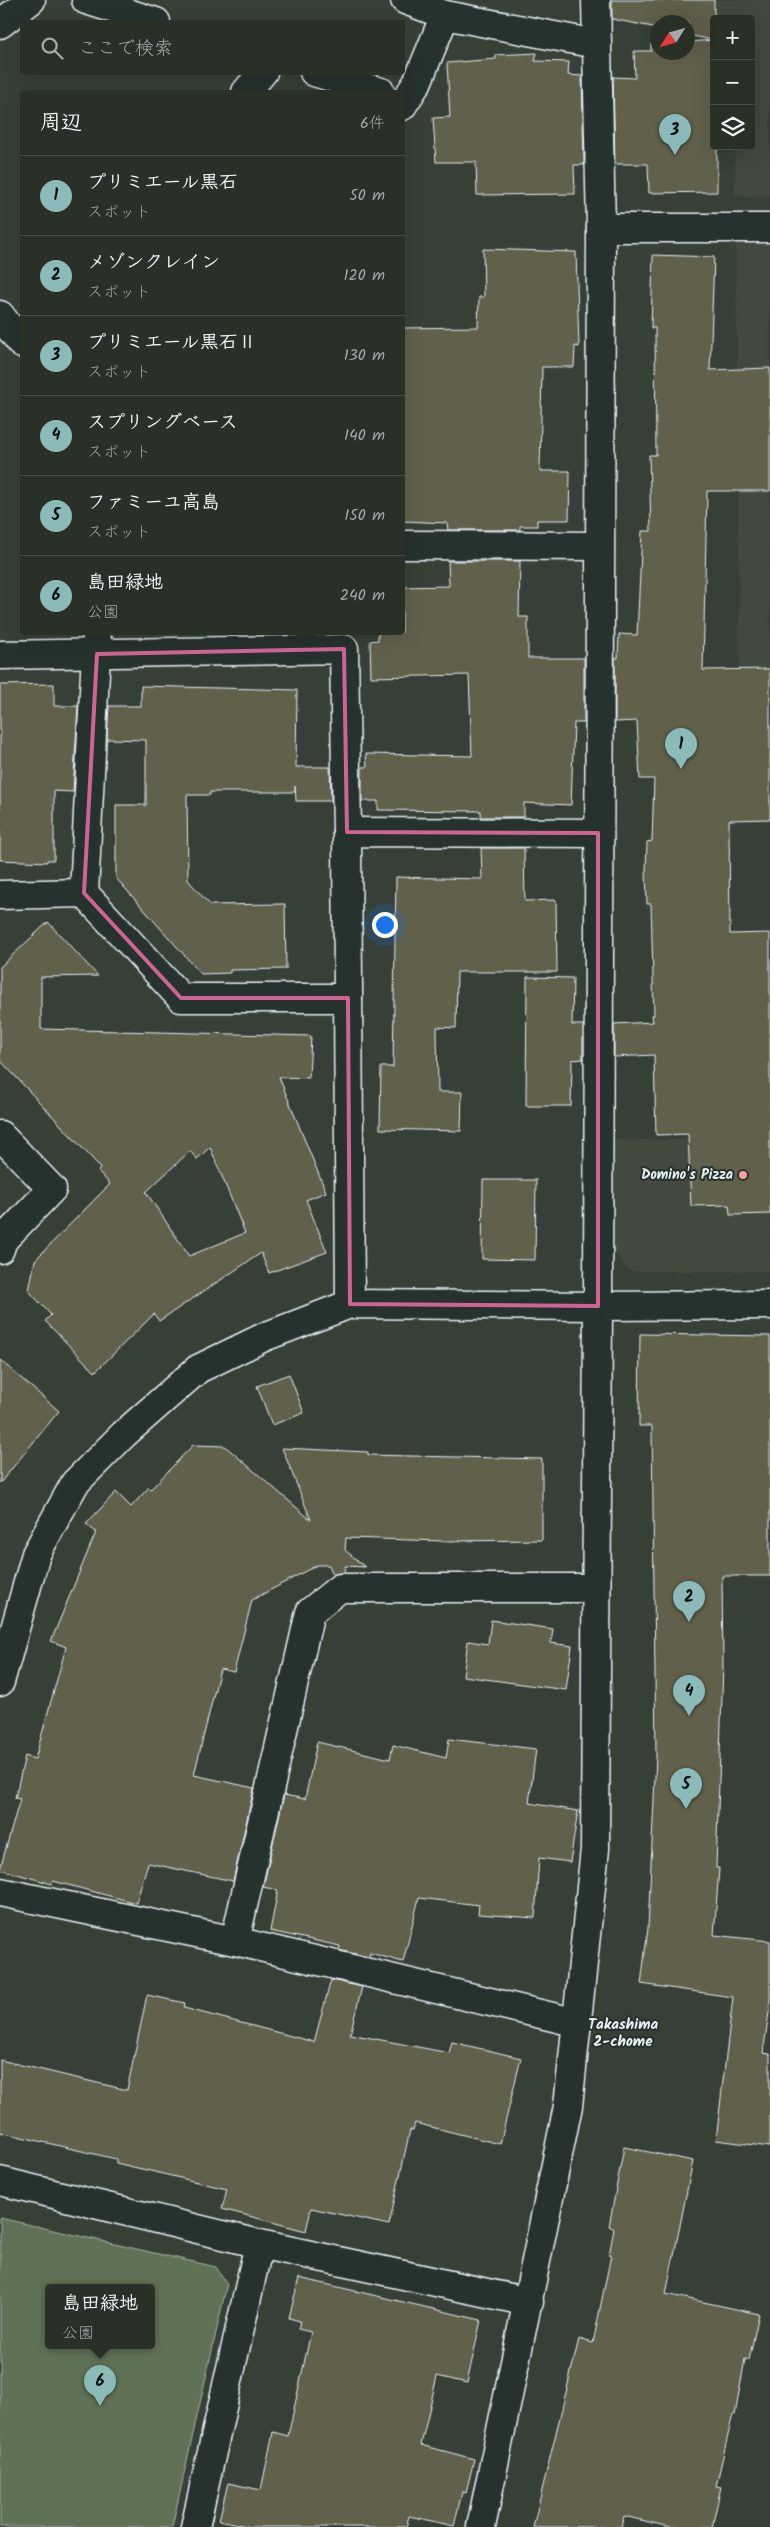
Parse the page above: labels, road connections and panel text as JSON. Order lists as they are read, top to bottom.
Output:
{
  "districts": ["Takashima 2-chome"],
  "places": ["Domino's Pizza"],
  "north": "bottom left",
  "page": {
    "map_buttons": ["+", "−"],
    "search": "ここで検索",
    "heading": ["周辺", "6件"],
    "pins": [
      "3",
      "1",
      "2",
      "4",
      "5",
      "6"
    ],
    "list": [
      {
        "mark": "1",
        "name": "プリミエール黒石",
        "note": "スポット",
        "value": "50 m"
      },
      {
        "mark": "2",
        "name": "メゾンクレイン",
        "note": "スポット",
        "value": "120 m"
      },
      {
        "mark": "3",
        "name": "プリミエール黒石Ⅱ",
        "note": "スポット",
        "value": "130 m"
      },
      {
        "mark": "4",
        "name": "スプリングベース",
        "note": "スポット",
        "value": "140 m"
      },
      {
        "mark": "5",
        "name": "ファミーユ高島",
        "note": "スポット",
        "value": "150 m"
      },
      {
        "mark": "6",
        "name": "島田緑地",
        "note": "公園",
        "value": "240 m"
      }
    ],
    "popup": ["島田緑地", "公園"]
  }
}
